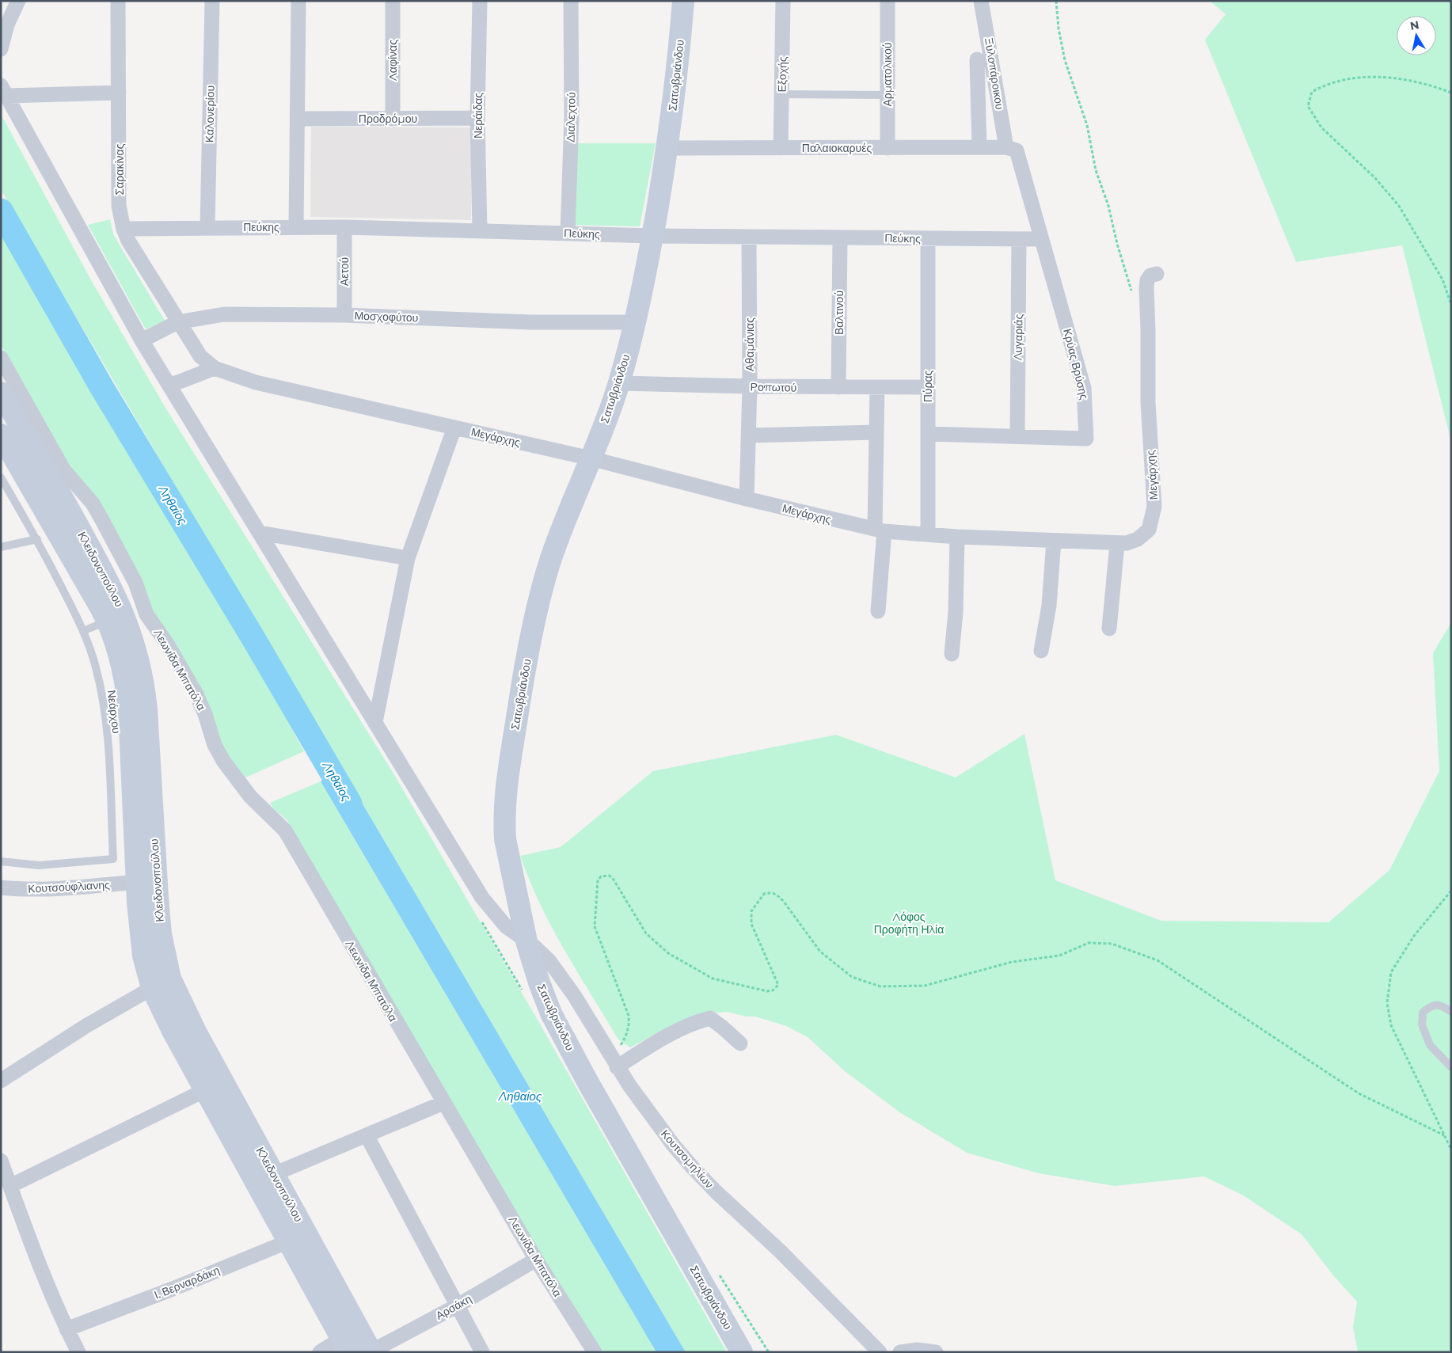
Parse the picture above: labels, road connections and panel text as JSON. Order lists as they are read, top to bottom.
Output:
{
  "streets": {
    "street": [
      "Λαφίνας",
      "Ξυλοπάροικου",
      "Εξοχής",
      "Αρματολικού",
      "Σατωβριάνδου",
      "Καλονερίου",
      "Νεράιδας",
      "Διαλεχτού",
      "Προδρόμου",
      "Παλαιοκαρυές",
      "Σαρακίνας",
      "Πεύκης",
      "Αετού",
      "Βαλτινού",
      "Μοσχοφύτου",
      "Λυγαριάς",
      "Αθαμάνιας",
      "Κρύας Βρύσης",
      "Πύρας",
      "Ροπωτού",
      "Μεγάρχης",
      "Κλειδονοπούλου",
      "Λεωνίδα Μπατόλα",
      "Κουτσούφλιανης",
      "Κουτσομηλίων",
      "Ι. Βερναρδάκη",
      "Αρσάκη"
    ],
    "lane": ["Νεάρχου"]
  },
  "crossings": [
    ["Λαφίνας", "Προδρόμου"],
    ["Ξυλοπάροικου", "Παλαιοκαρυές"],
    ["Ξυλοπάροικου", "Κρύας Βρύσης"],
    ["Εξοχής", "Παλαιοκαρυές"],
    ["Αρματολικού", "Παλαιοκαρυές"],
    ["Σατωβριάνδου", "Παλαιοκαρυές"],
    ["Σατωβριάνδου", "Πεύκης"],
    ["Σατωβριάνδου", "Μοσχοφύτου"],
    ["Σατωβριάνδου", "Ροπωτού"],
    ["Σατωβριάνδου", "Μεγάρχης"],
    ["Σατωβριάνδου", "Κουτσομηλίων"],
    ["Καλονερίου", "Πεύκης"],
    ["Νεράιδας", "Προδρόμου"],
    ["Νεράιδας", "Πεύκης"],
    ["Διαλεχτού", "Πεύκης"],
    ["Παλαιοκαρυές", "Κρύας Βρύσης"],
    ["Σαρακίνας", "Πεύκης"],
    ["Σαρακίνας", "Μοσχοφύτου"],
    ["Σαρακίνας", "Μεγάρχης"],
    ["Πεύκης", "Αετού"],
    ["Πεύκης", "Βαλτινού"],
    ["Πεύκης", "Λυγαριάς"],
    ["Πεύκης", "Αθαμάνιας"],
    ["Πεύκης", "Κρύας Βρύσης"],
    ["Πεύκης", "Πύρας"],
    ["Αετού", "Μοσχοφύτου"],
    ["Βαλτινού", "Ροπωτού"],
    ["Μοσχοφύτου", "Μεγάρχης"],
    ["Μοσχοφύτου", "Κουτσομηλίων"],
    ["Λυγαριάς", "Κρύας Βρύσης"],
    ["Αθαμάνιας", "Ροπωτού"],
    ["Αθαμάνιας", "Μεγάρχης"],
    ["Κρύας Βρύσης", "Πύρας"],
    ["Πύρας", "Ροπωτού"],
    ["Πύρας", "Μεγάρχης"],
    ["Κλειδονοπούλου", "Λεωνίδα Μπατόλα"],
    ["Κλειδονοπούλου", "Κουτσούφλιανης"],
    ["Κλειδονοπούλου", "Ι. Βερναρδάκη"],
    ["Κλειδονοπούλου", "Αρσάκη"],
    ["Λεωνίδα Μπατόλα", "Αρσάκη"]
  ],
  "water": ["Ληθαίος"],
  "parks": ["Λόφος Προφήτη Ηλία"],
  "north": "top"
}
